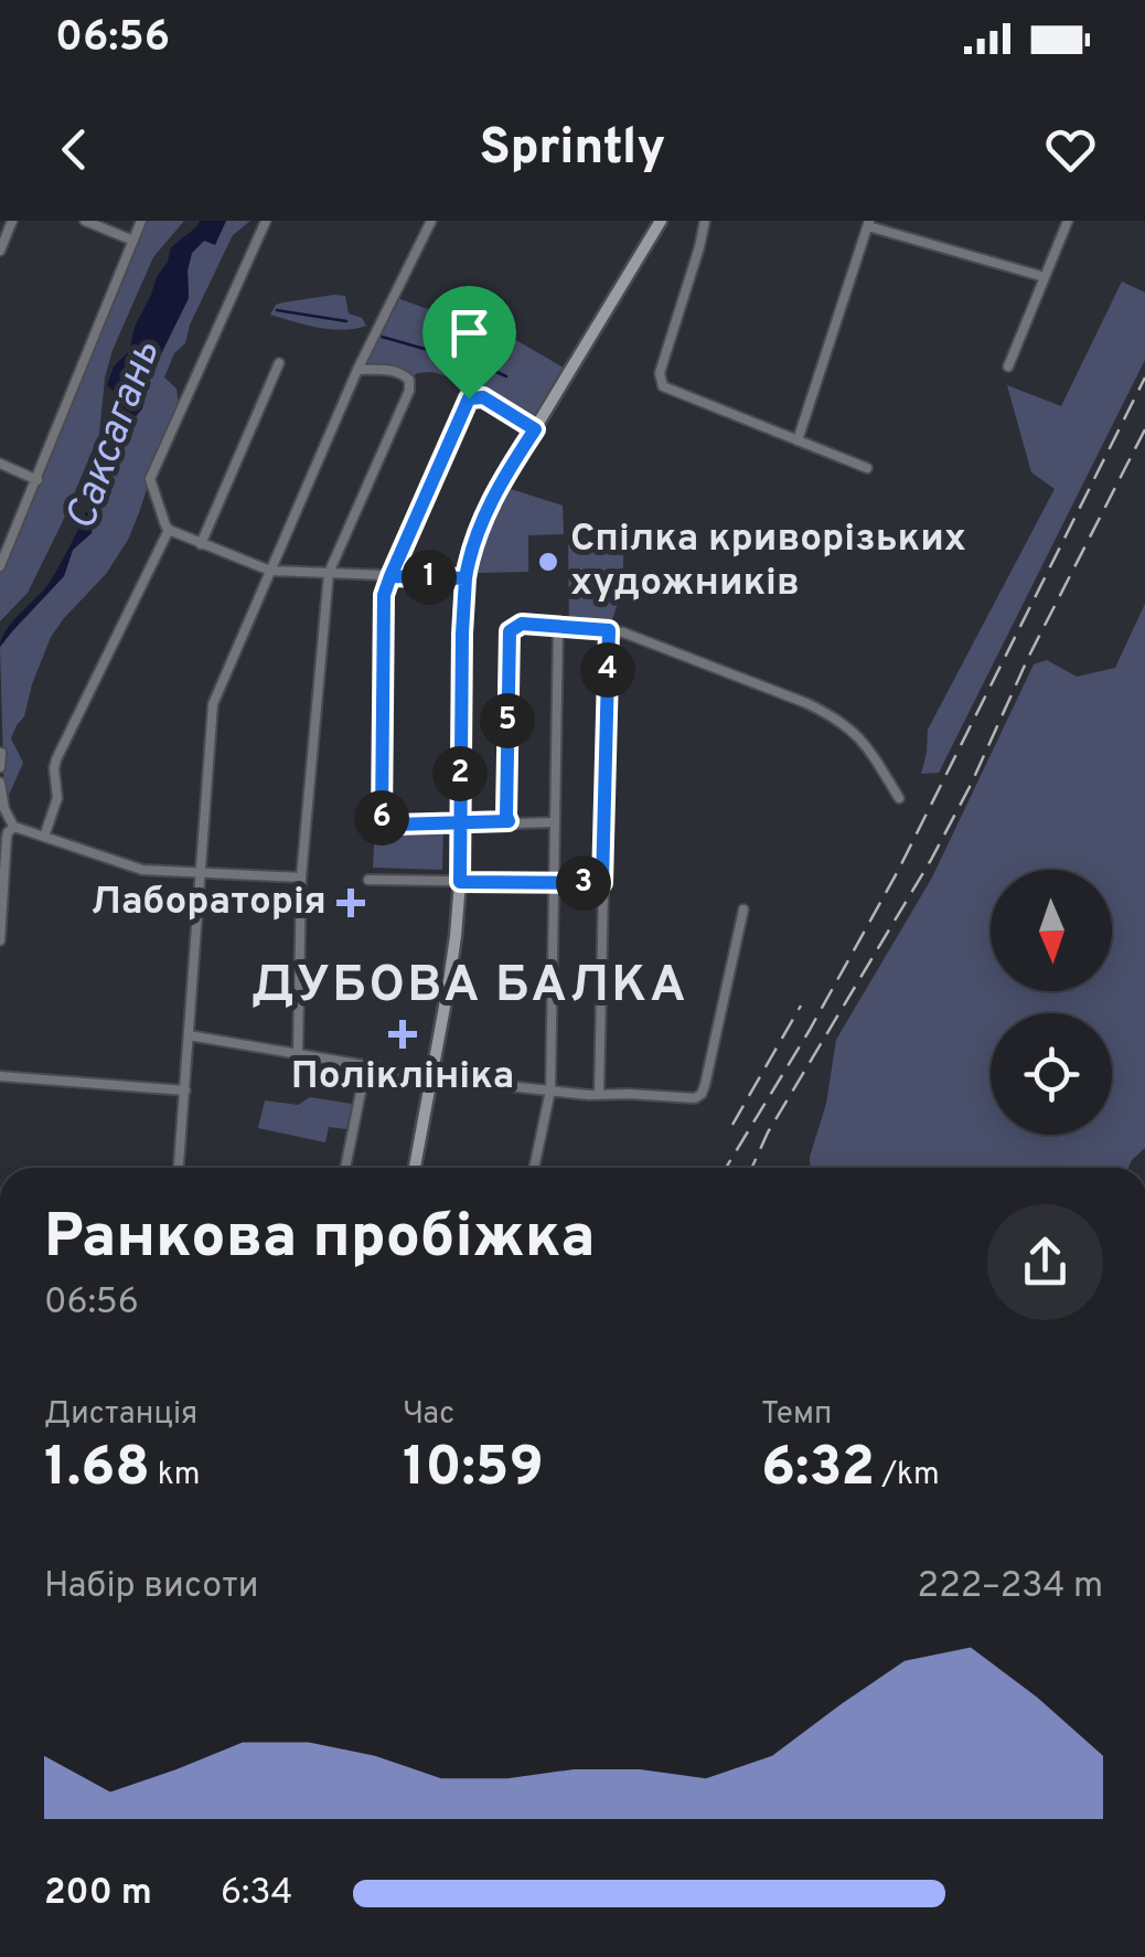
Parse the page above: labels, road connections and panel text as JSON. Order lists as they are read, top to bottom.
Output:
{
  "districts": ["ДУБОВА БАЛКА"],
  "water": ["Саксагань"],
  "places": {
    "other": ["Спілка криворізьких художників"],
    "health": ["Лабораторія", "Поліклініка"]
  },
  "north": "bottom",
  "page": {
    "status": "06:56",
    "header": "Sprintly",
    "pins": [
      "1",
      "4",
      "5",
      "2",
      "6",
      "3"
    ],
    "heading": ["Ранкова пробіжка", "06:56"],
    "stats": [
      ["Дистанція", "1.68 km"],
      ["Час", "10:59"],
      ["Темп", "6:32 /km"]
    ],
    "chart": ["Набір висоти", "222–234 m"],
    "list": [
      {
        "name": "200 m",
        "note": "6:34"
      }
    ]
  }
}
